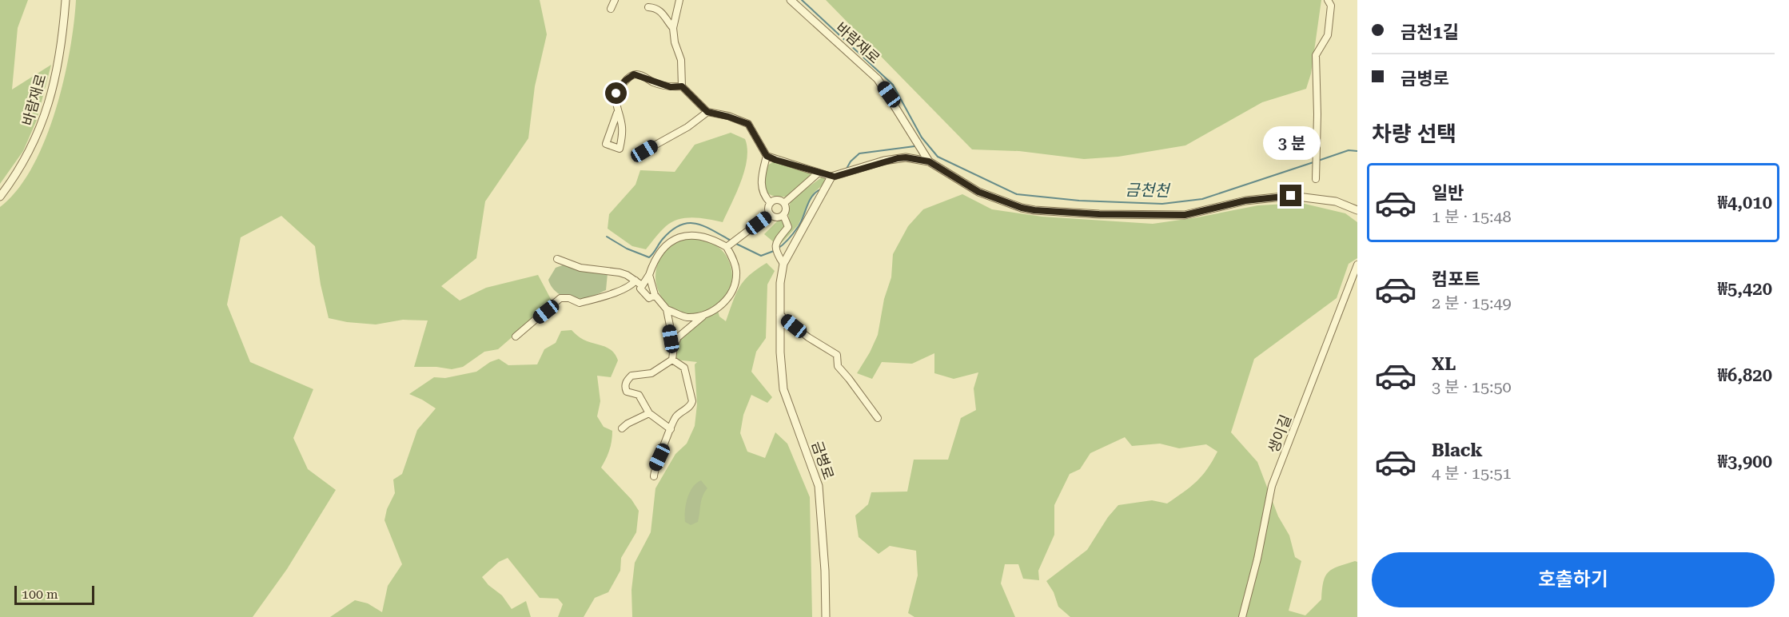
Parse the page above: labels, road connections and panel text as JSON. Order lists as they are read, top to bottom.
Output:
{
  "streets": {
    "street": ["바람재로", "생이길", "금병로"]
  },
  "water": ["금천천"],
  "scale_bar": "100 m",
  "page": {
    "banner": ["금천1길", "금병로"],
    "heading": "차량 선택",
    "bubble": "3 분",
    "list": [
      {
        "name": "일반",
        "note": "1 분 · 15:48",
        "value": "₩4,010"
      },
      {
        "name": "컴포트",
        "note": "2 분 · 15:49",
        "value": "₩5,420"
      },
      {
        "name": "XL",
        "note": "3 분 · 15:50",
        "value": "₩6,820"
      },
      {
        "name": "Black",
        "note": "4 분 · 15:51",
        "value": "₩3,900"
      }
    ],
    "buttons": "호출하기",
    "scale": "100 m"
  }
}
